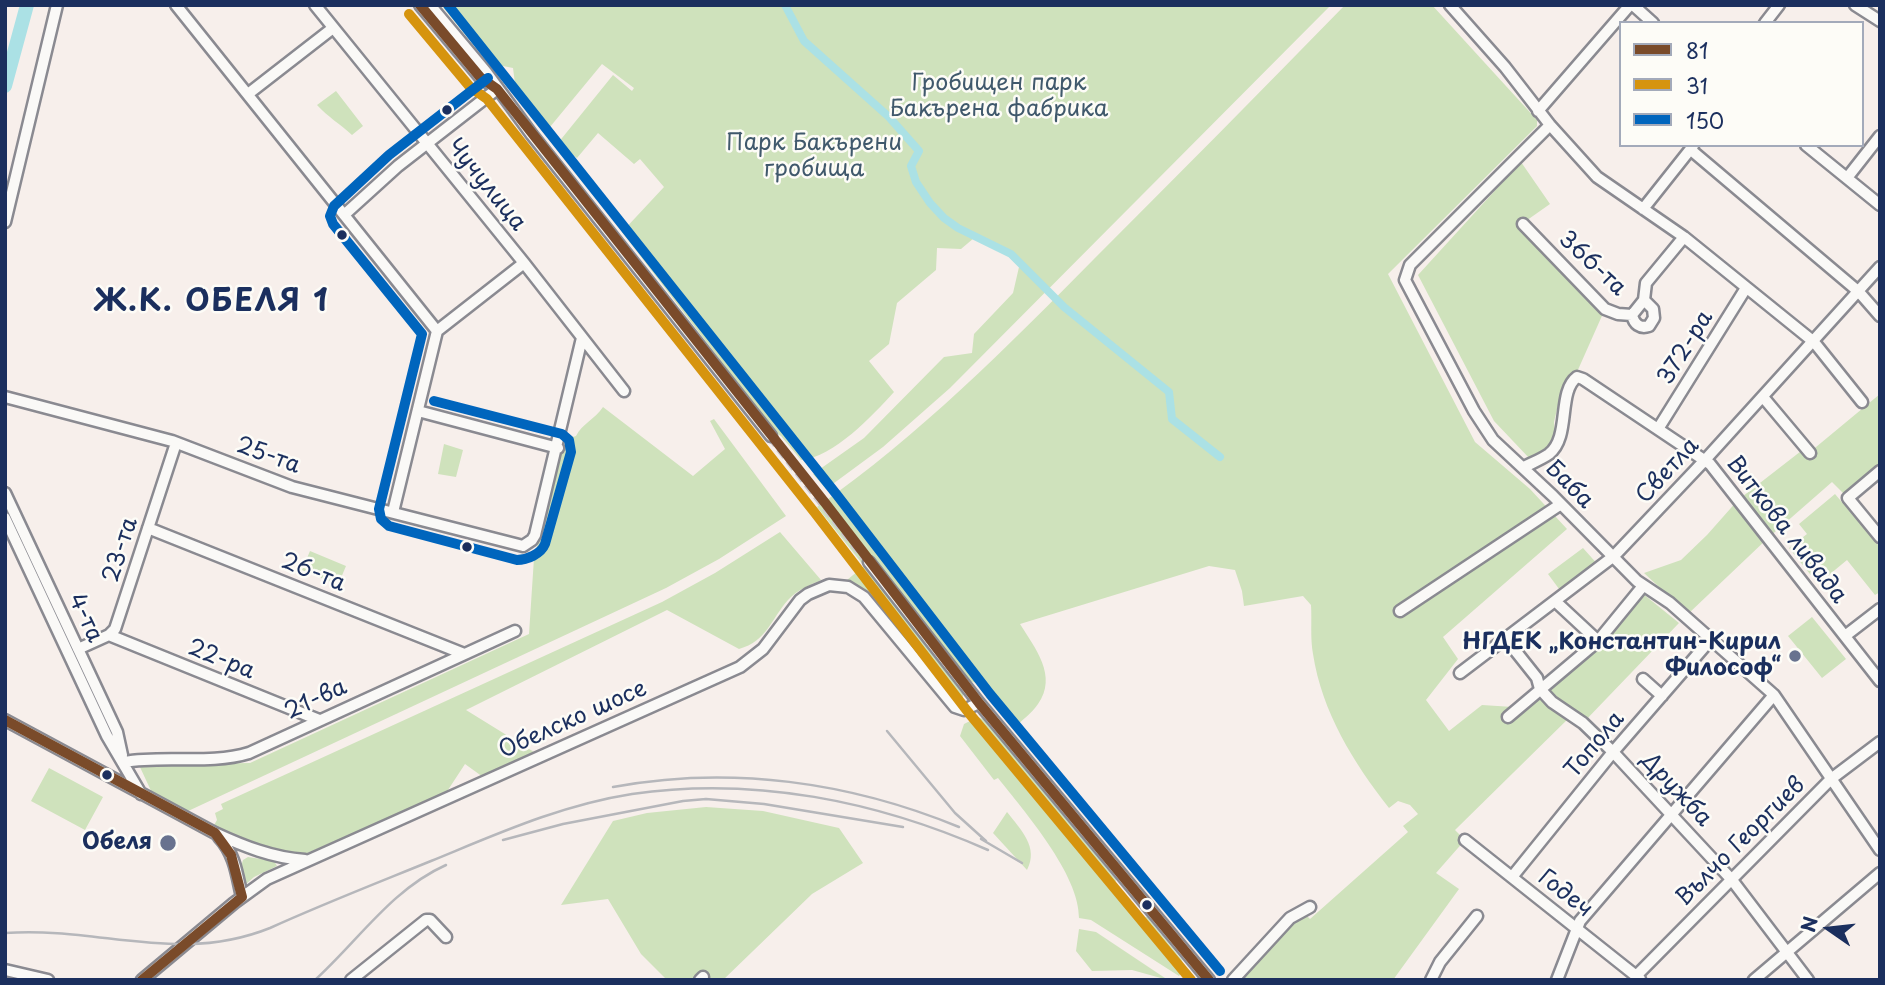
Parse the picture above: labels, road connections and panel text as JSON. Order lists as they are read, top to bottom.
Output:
{
  "streets": {
    "street": [
      "Чучулица",
      "366-та",
      "372-ра",
      "25-та",
      "Светла",
      "Баба",
      "Виткова ливада",
      "23-та",
      "26-та",
      "4-та",
      "22-ра",
      "21-ва",
      "Обелско шосе",
      "Топола",
      "Дружба",
      "Вълчо Георгиев",
      "Годеч"
    ]
  },
  "crossings": [
    ["372-ра", "Виткова ливада"],
    ["25-та", "23-та"],
    ["Светла", "Баба"],
    ["Светла", "Виткова ливада"],
    ["Светла", "Дружба"],
    ["Баба", "Виткова ливада"],
    ["Баба", "Топола"],
    ["Баба", "Вълчо Георгиев"],
    ["23-та", "26-та"],
    ["23-та", "22-ра"],
    ["26-та", "21-ва"],
    ["4-та", "21-ва"],
    ["22-ра", "21-ва"],
    ["Топола", "Дружба"],
    ["Топола", "Годеч"],
    ["Дружба", "Вълчо Георгиев"],
    ["Вълчо Георгиев", "Годеч"]
  ],
  "districts": ["Ж.К. ОБЕЛЯ 1"],
  "parks": ["Гробищен парк Бакърена фабрика", "Парк Бакърени гробища"],
  "places": ["НГДЕК „Константин-Кирил Философ“", "Обеля"],
  "lines": ["transit line 81", "transit line 150", "transit line 31"],
  "legend": ["81", "31", "150"],
  "north": "left"
}
